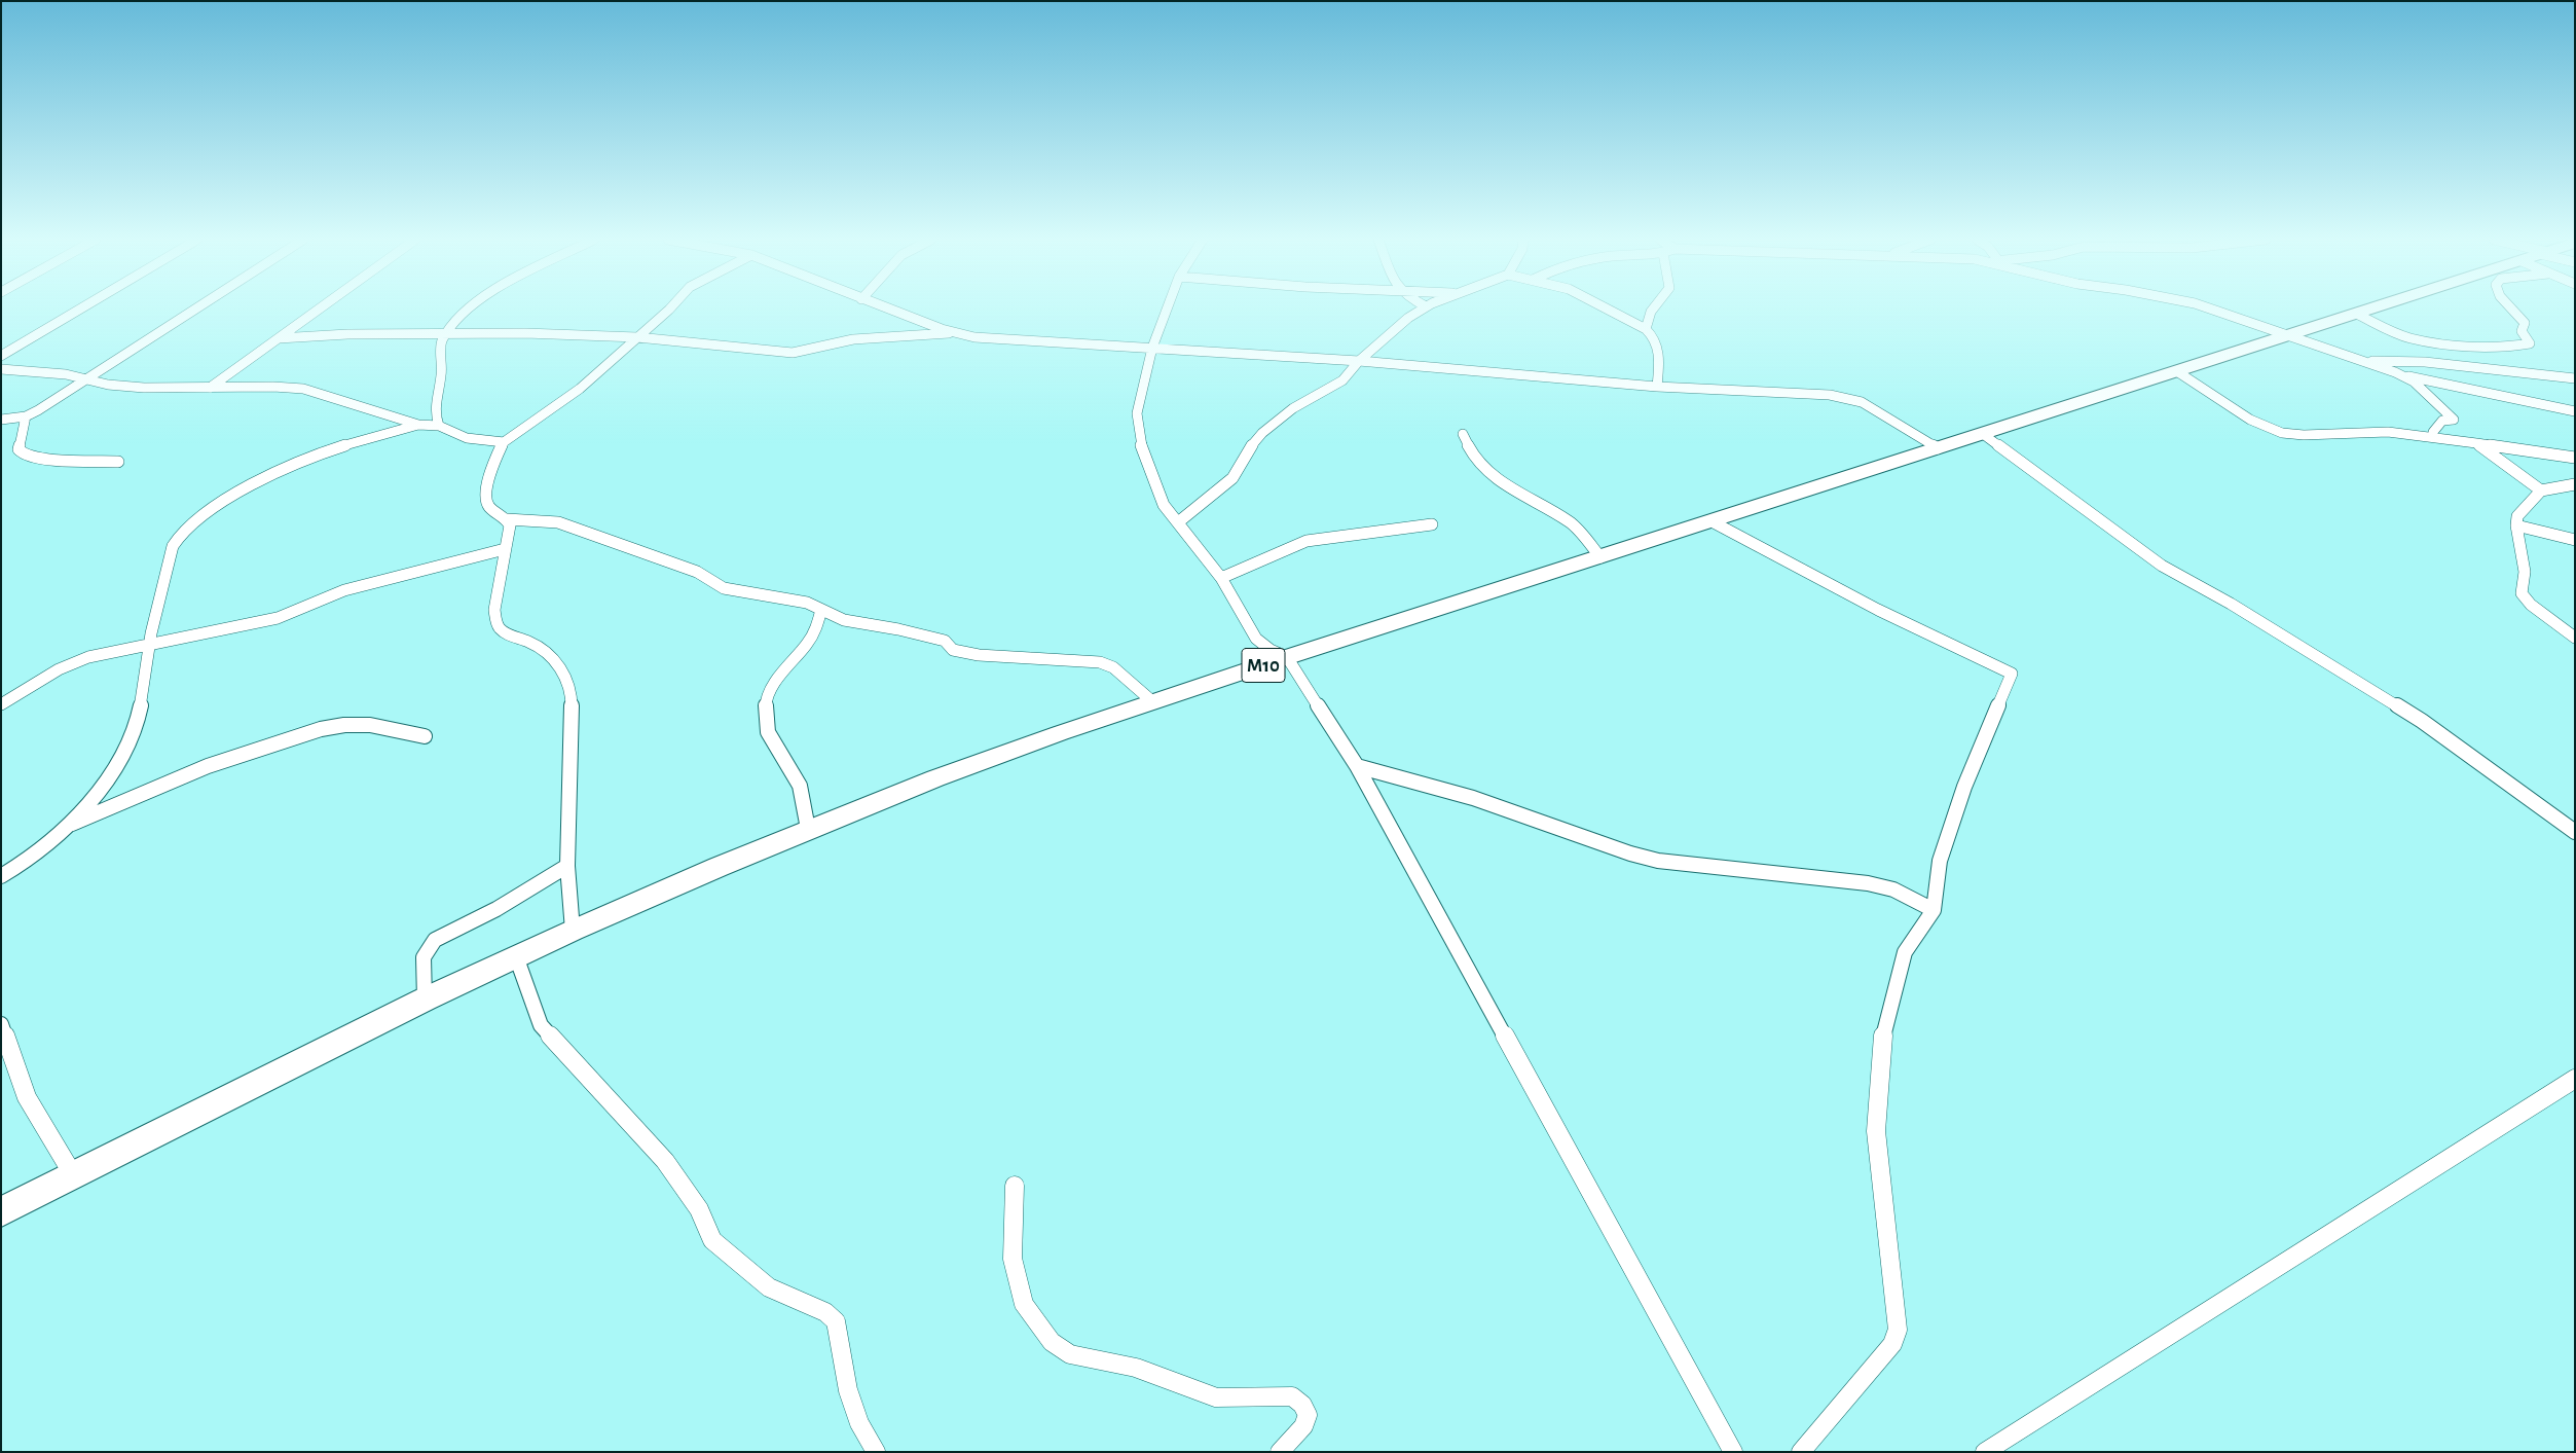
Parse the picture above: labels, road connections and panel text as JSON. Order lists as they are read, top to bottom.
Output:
{
  "streets": {
    "highway": ["M10"]
  }
}
